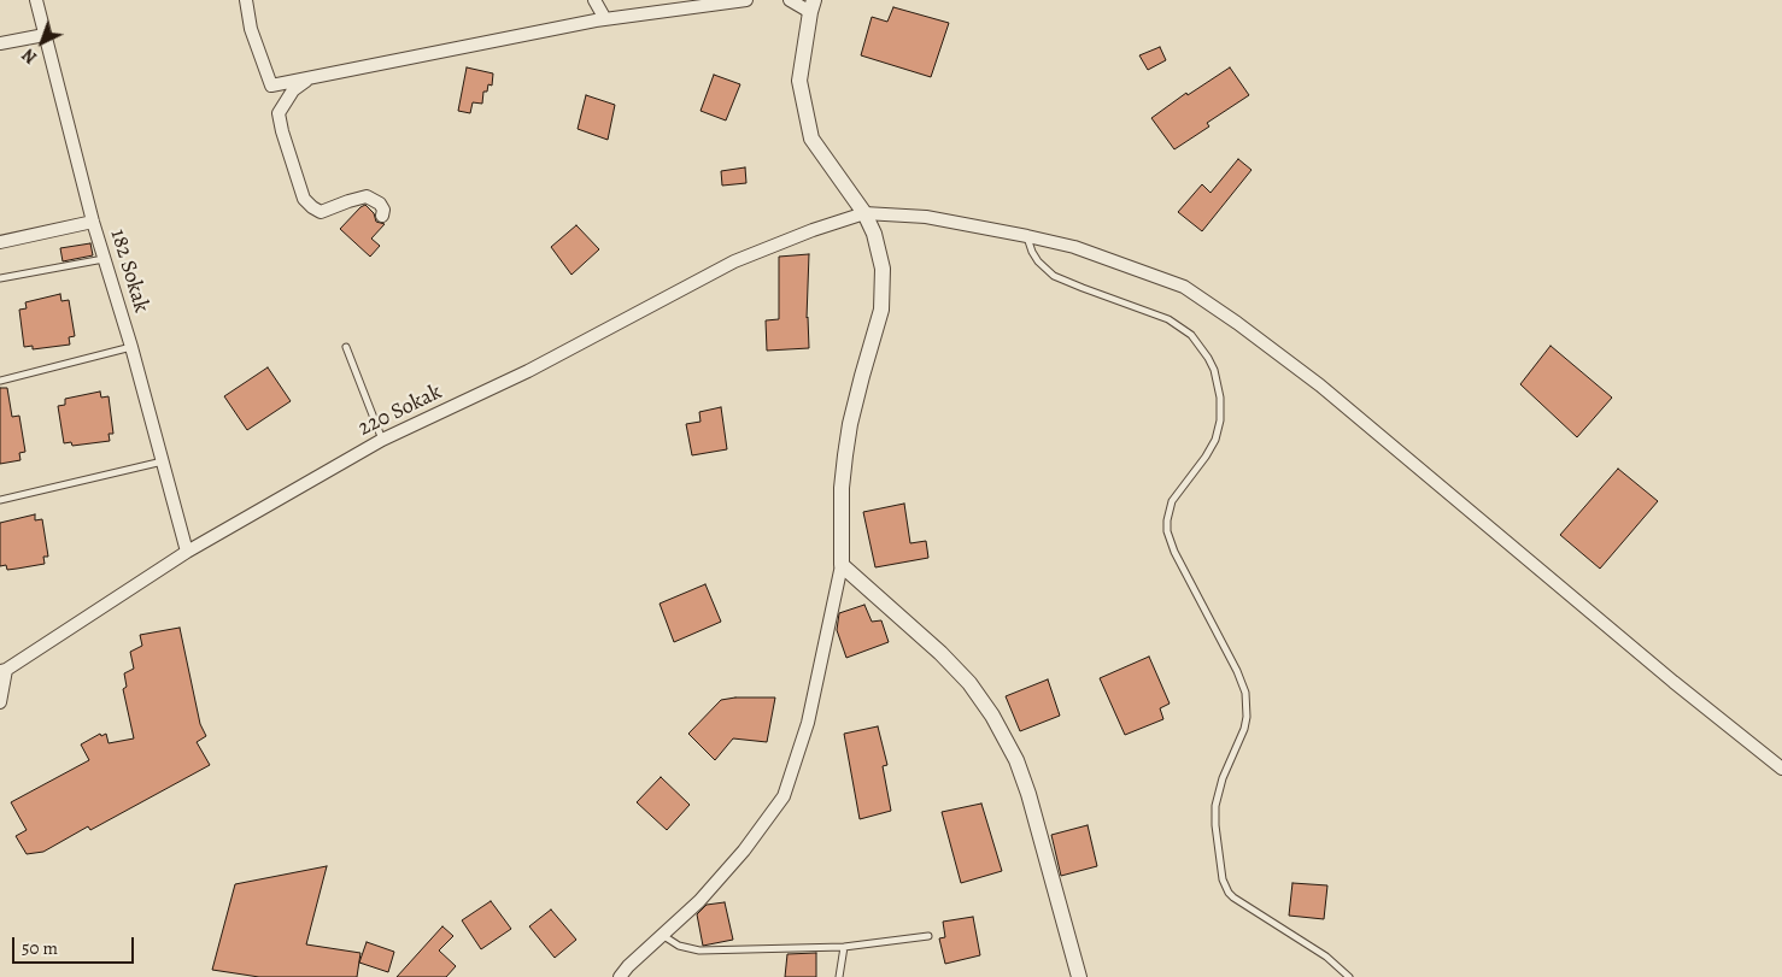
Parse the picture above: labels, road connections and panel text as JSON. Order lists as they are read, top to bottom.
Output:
{
  "streets": {
    "street": ["182 Sokak", "220 Sokak"]
  },
  "crossings": [
    ["182 Sokak", "220 Sokak"]
  ],
  "scale_bar": "50 m",
  "north": "bottom left"
}
